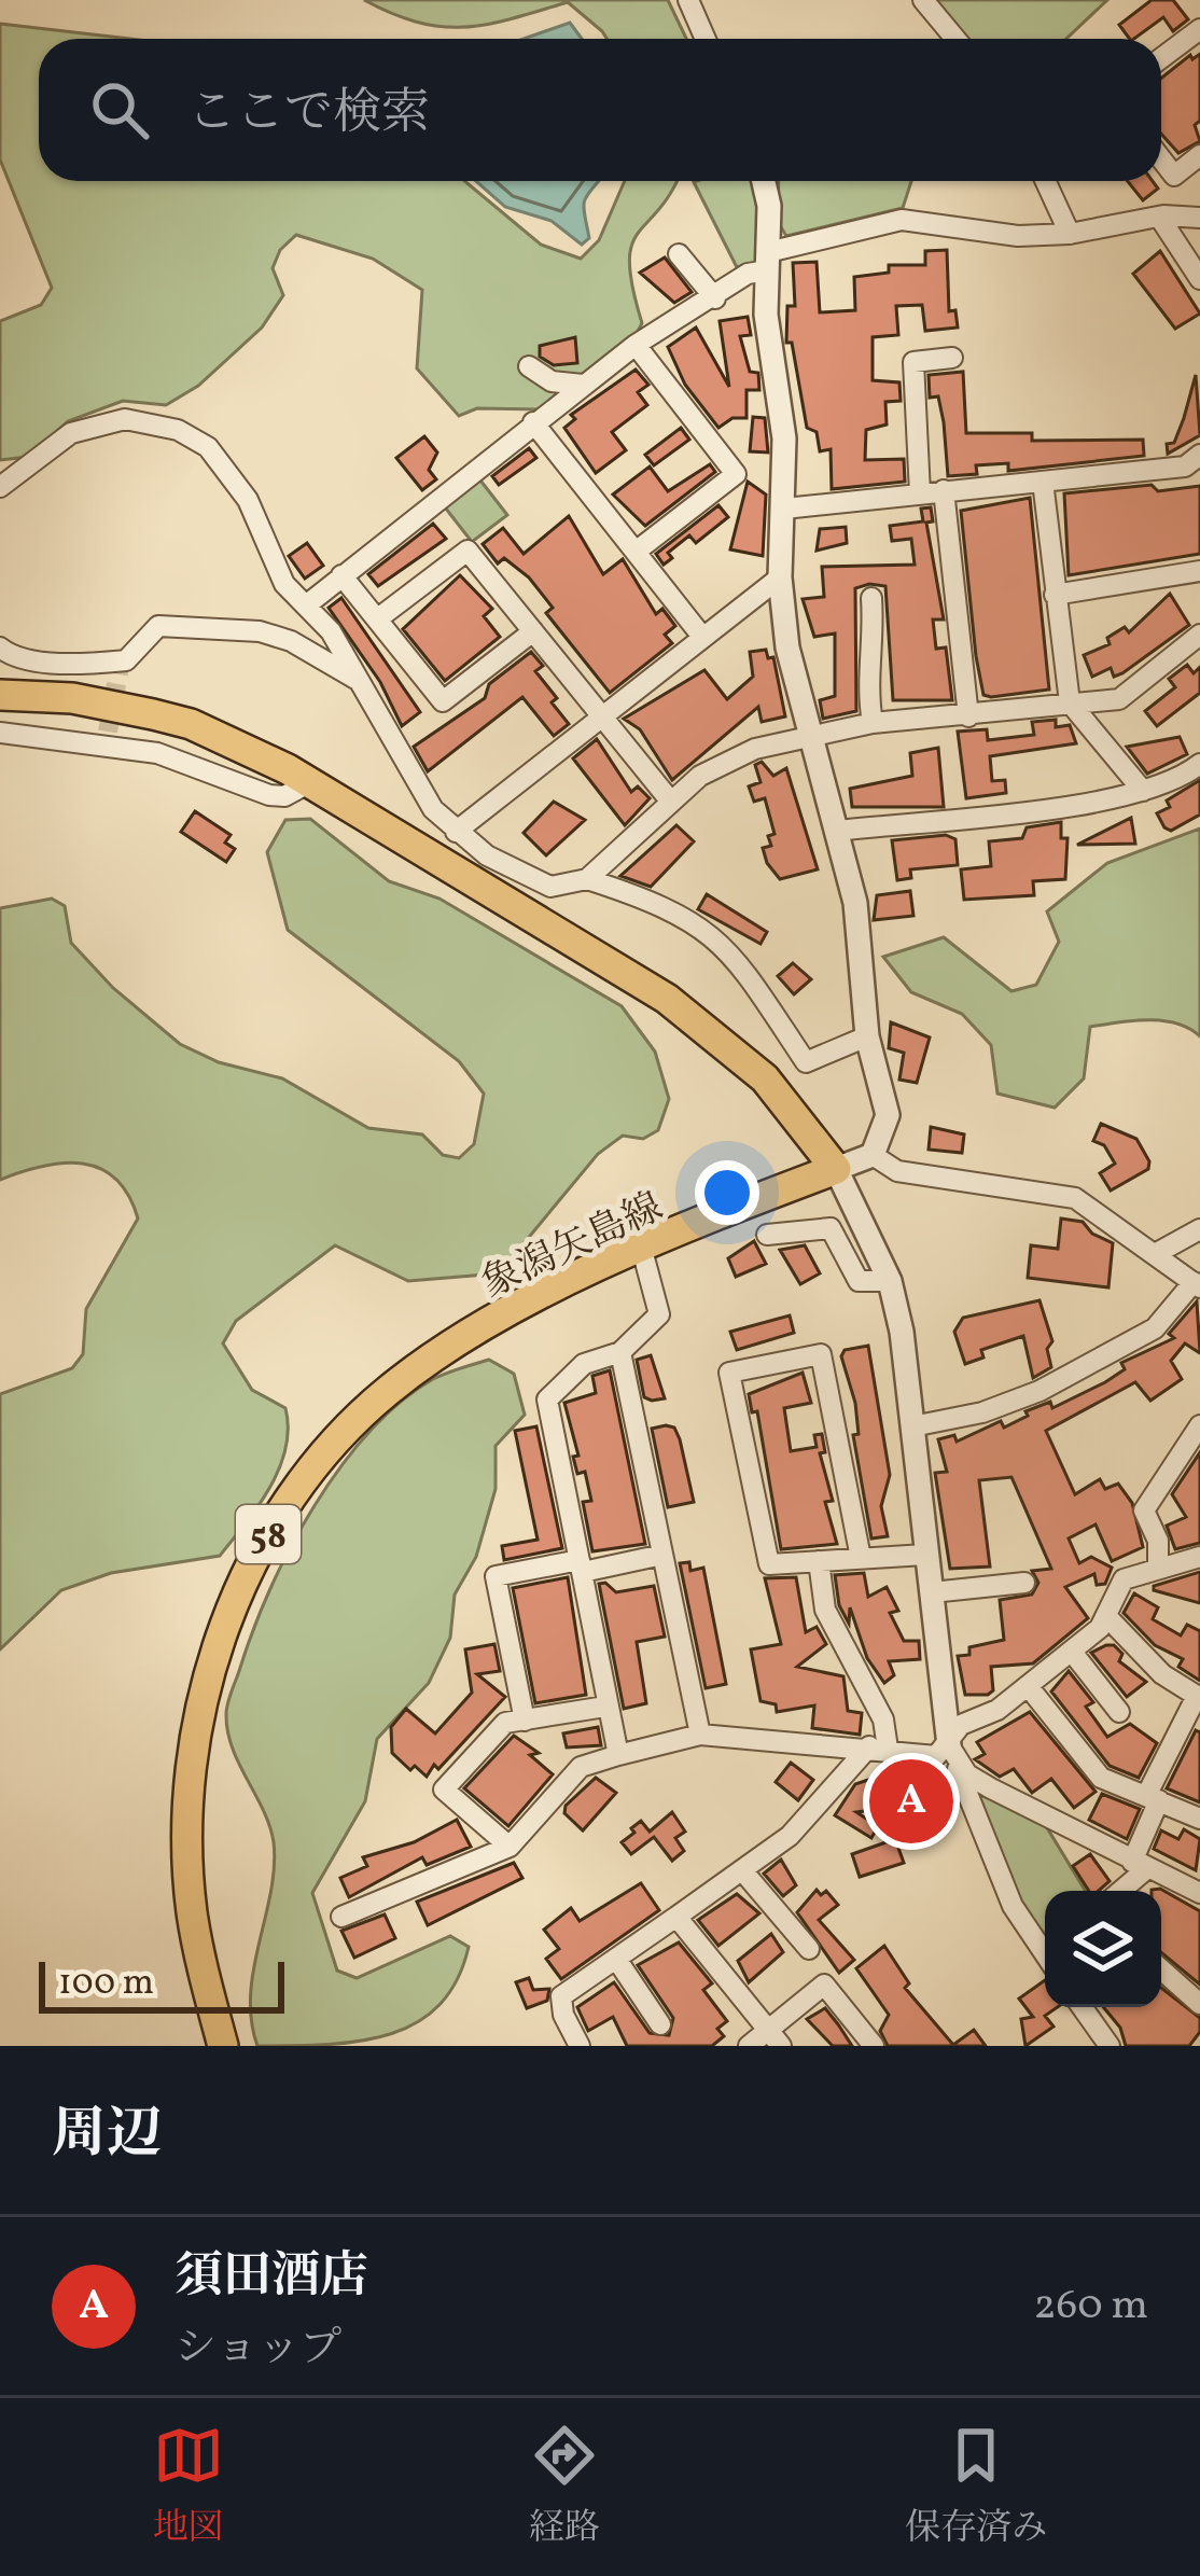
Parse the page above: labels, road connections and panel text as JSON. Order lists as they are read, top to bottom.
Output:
{
  "streets": {
    "main road": ["象潟矢島線", "58"]
  },
  "scale_bar": "100 m",
  "page": {
    "search": "ここで検索",
    "pins": "A",
    "scale": "100 m",
    "heading": "周辺",
    "list": [
      {
        "mark": "A",
        "name": "須田酒店",
        "note": "ショップ",
        "value": "260 m"
      }
    ],
    "nav": ["地図", "経路", "保存済み"]
  }
}
